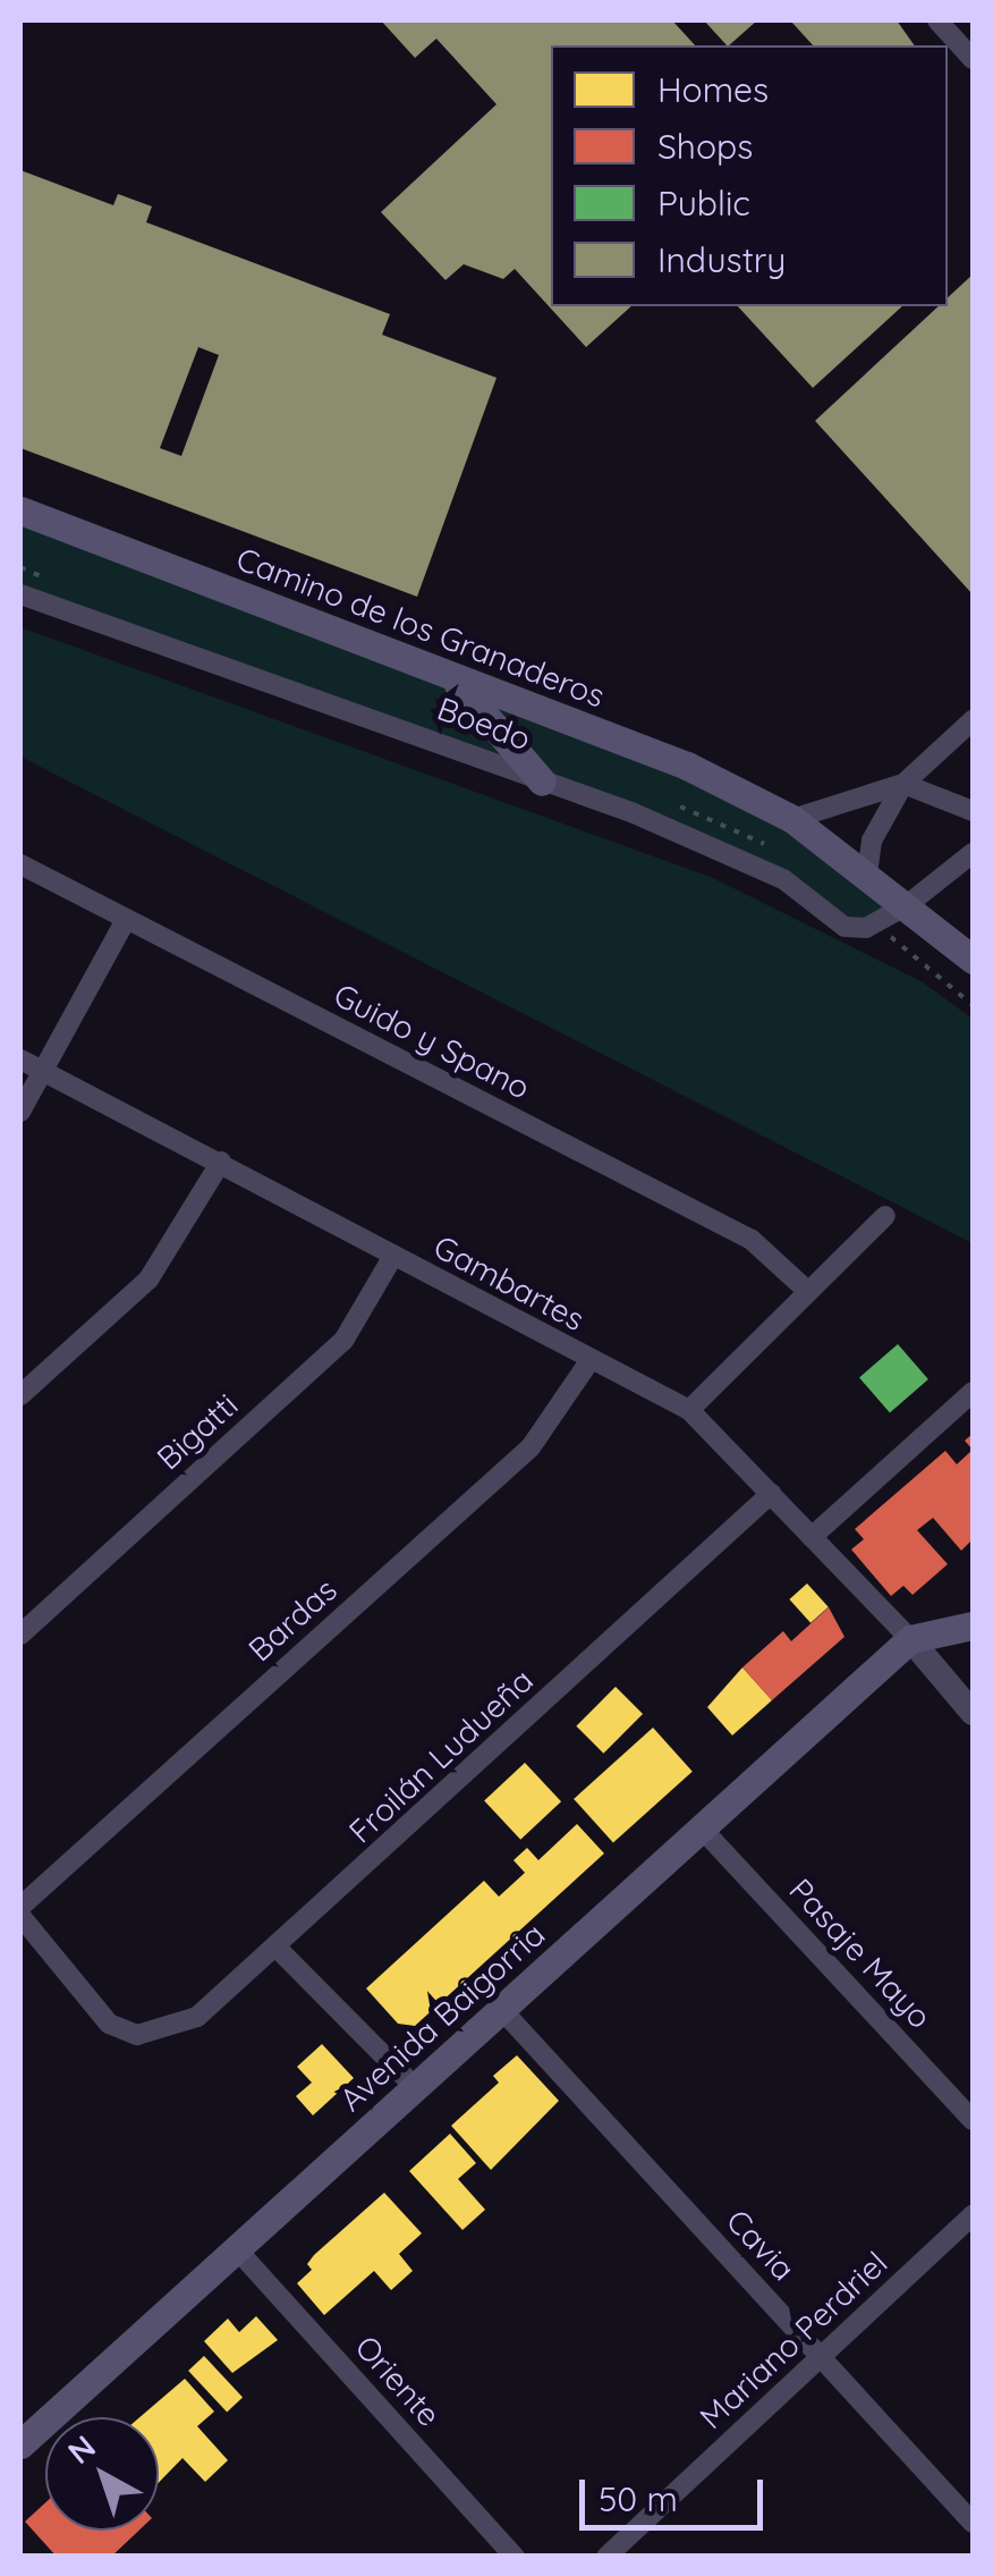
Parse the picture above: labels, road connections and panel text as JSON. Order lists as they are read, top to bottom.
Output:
{
  "streets": {
    "main road": ["Camino de los Granaderos", "Avenida Baigorria"],
    "street": [
      "Boedo",
      "Guido y Spano",
      "Gambartes",
      "Bigatti",
      "Bardas",
      "Froilán Ludueña",
      "Pasaje Mayo",
      "Cavia",
      "Mariano Perdriel",
      "Oriente"
    ]
  },
  "crossings": [
    ["Gambartes", "Bigatti"],
    ["Gambartes", "Bardas"],
    ["Gambartes", "Froilán Ludueña"],
    ["Gambartes", "Avenida Baigorria"],
    ["Pasaje Mayo", "Avenida Baigorria"],
    ["Avenida Baigorria", "Cavia"],
    ["Avenida Baigorria", "Oriente"],
    ["Cavia", "Mariano Perdriel"]
  ],
  "legend": [
    "Homes",
    "Shops",
    "Public",
    "Industry"
  ],
  "scale_bar": "50 m",
  "north": "top left"
}
